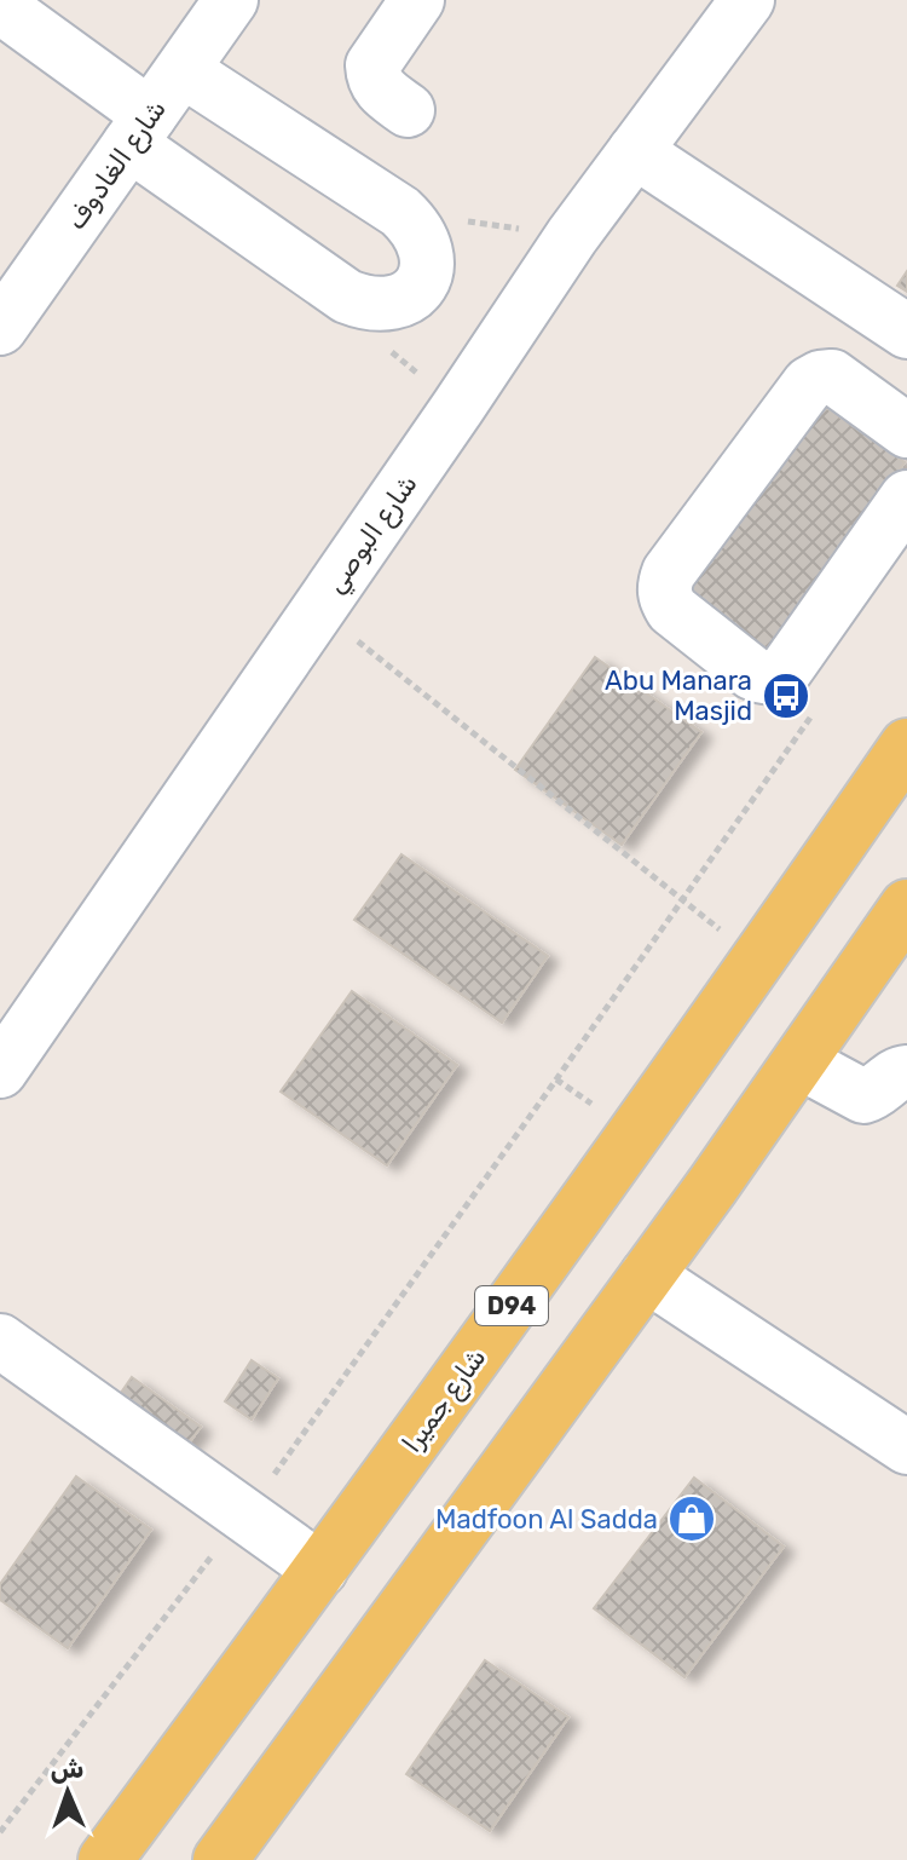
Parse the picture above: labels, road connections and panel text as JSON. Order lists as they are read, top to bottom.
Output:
{
  "streets": {
    "main road": ["D94", "شارع جميرا"],
    "street": ["شارع الغادوف", "شارع البوصي"]
  },
  "places": {
    "bus stop": ["Abu Manara Masjid"],
    "shop": ["Madfoon Al Sadda"]
  },
  "north": "top"
}
